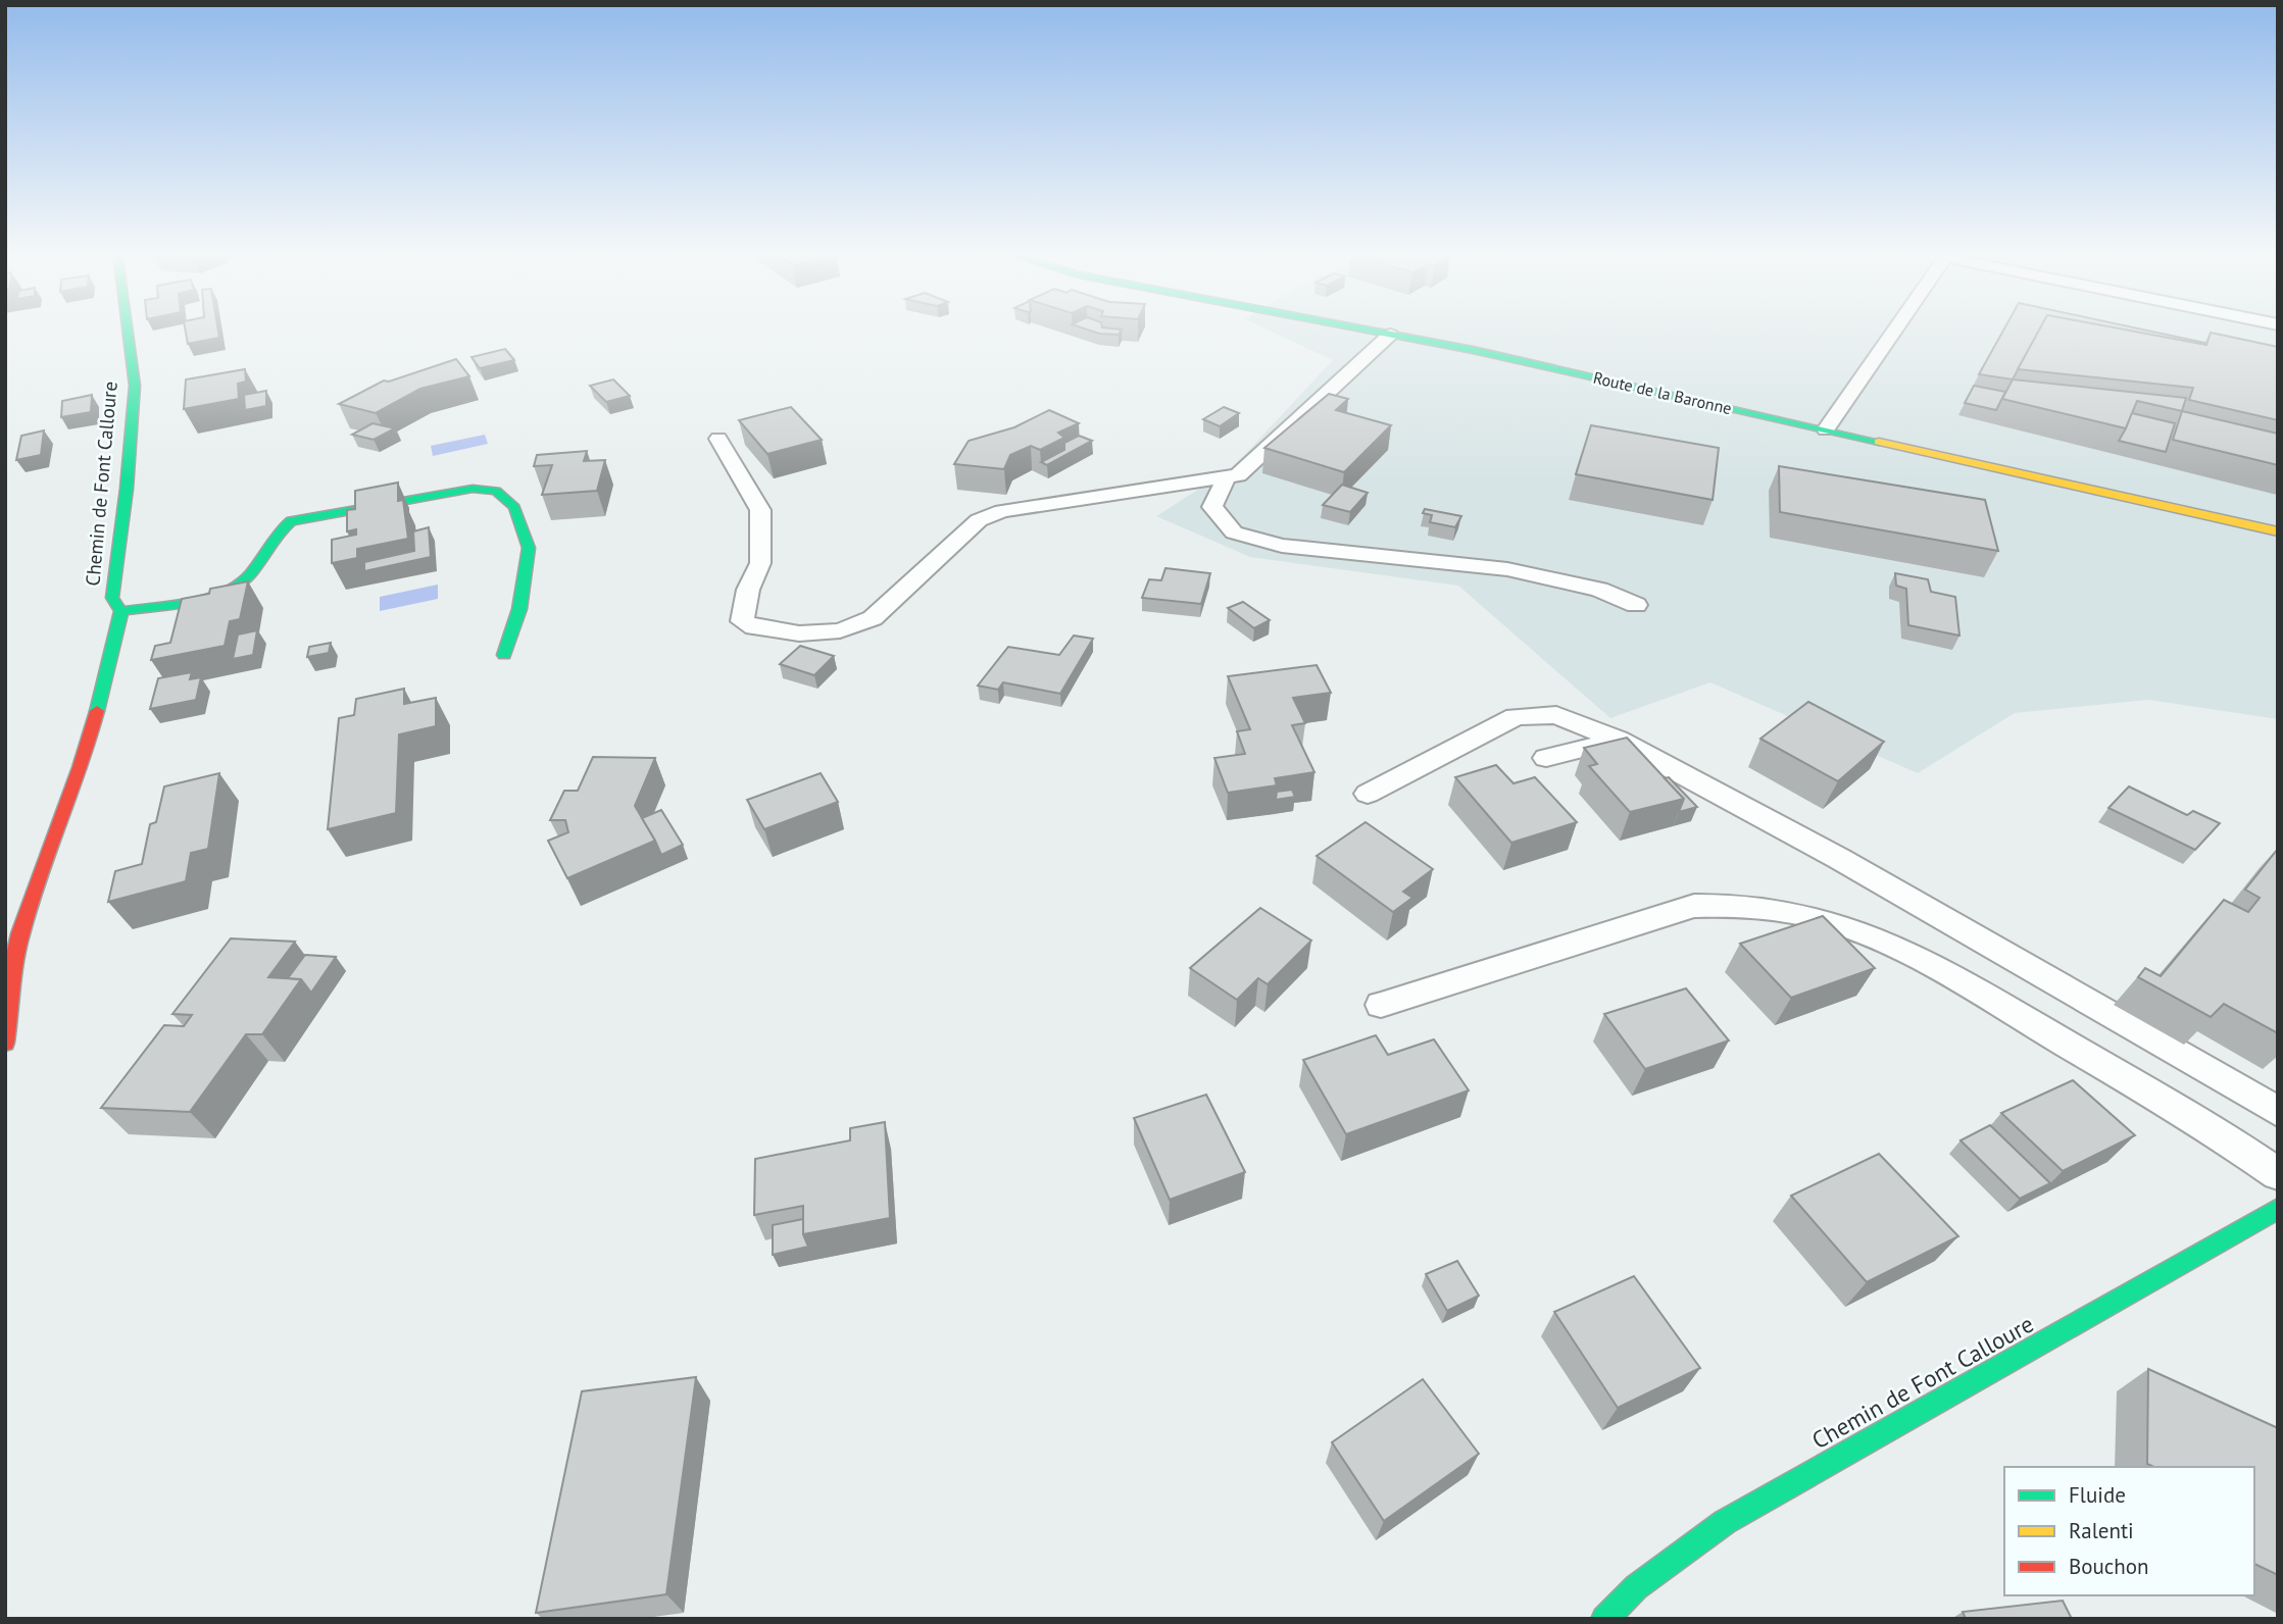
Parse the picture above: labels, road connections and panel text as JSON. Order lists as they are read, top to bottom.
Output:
{
  "streets": {
    "street": ["Route de la Baronne", "Chemin de Font Calloure"]
  },
  "legend": ["Fluide", "Ralenti", "Bouchon"]
}
